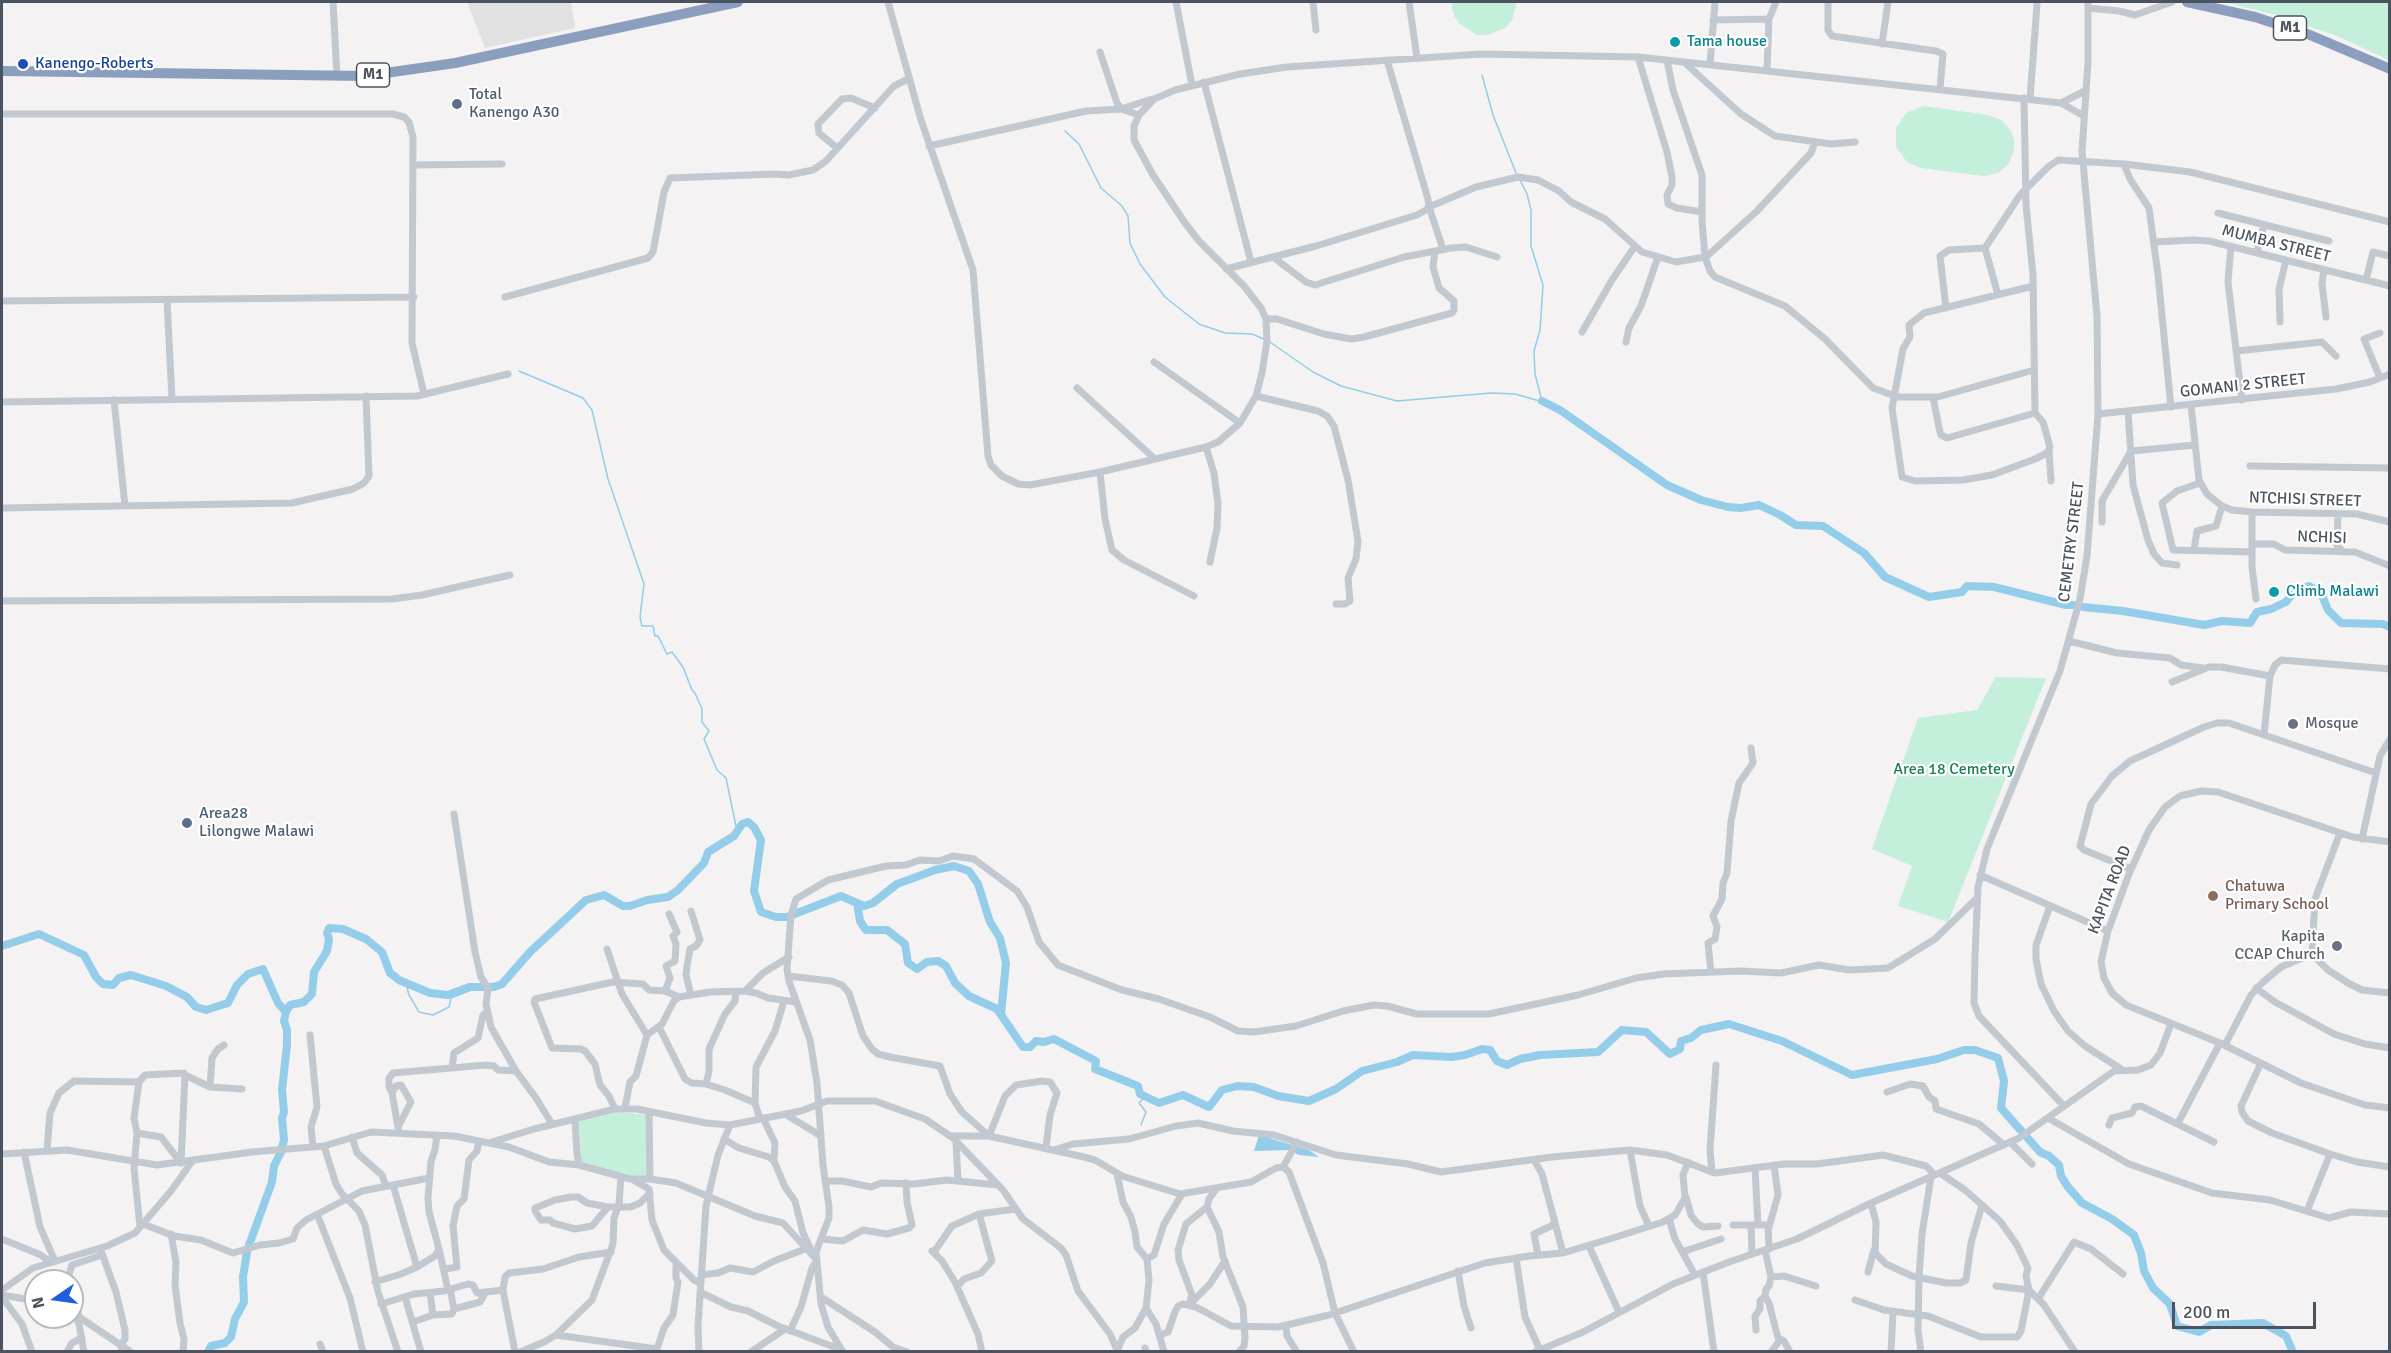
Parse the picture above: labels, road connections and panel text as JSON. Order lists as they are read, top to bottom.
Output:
{
  "streets": {
    "highway": ["M1"],
    "street": [
      "MUMBA STREET",
      "GOMANI 2 STREET",
      "NTCHISI STREET",
      "NCHISI",
      "CEMETRY STREET",
      "KAPITA ROAD"
    ]
  },
  "crossings": [
    ["GOMANI 2 STREET", "CEMETRY STREET"]
  ],
  "parks": ["Area 18 Cemetery"],
  "places": [
    "Tama house",
    "Kanengo-Roberts",
    "Total Kanengo A30",
    "Climb Malawi",
    "Mosque",
    "Area28 Lilongwe Malawi",
    "Chatuwa Primary School",
    "Kapita CCAP Church"
  ],
  "scale_bar": "200 m",
  "north": "left"
}
